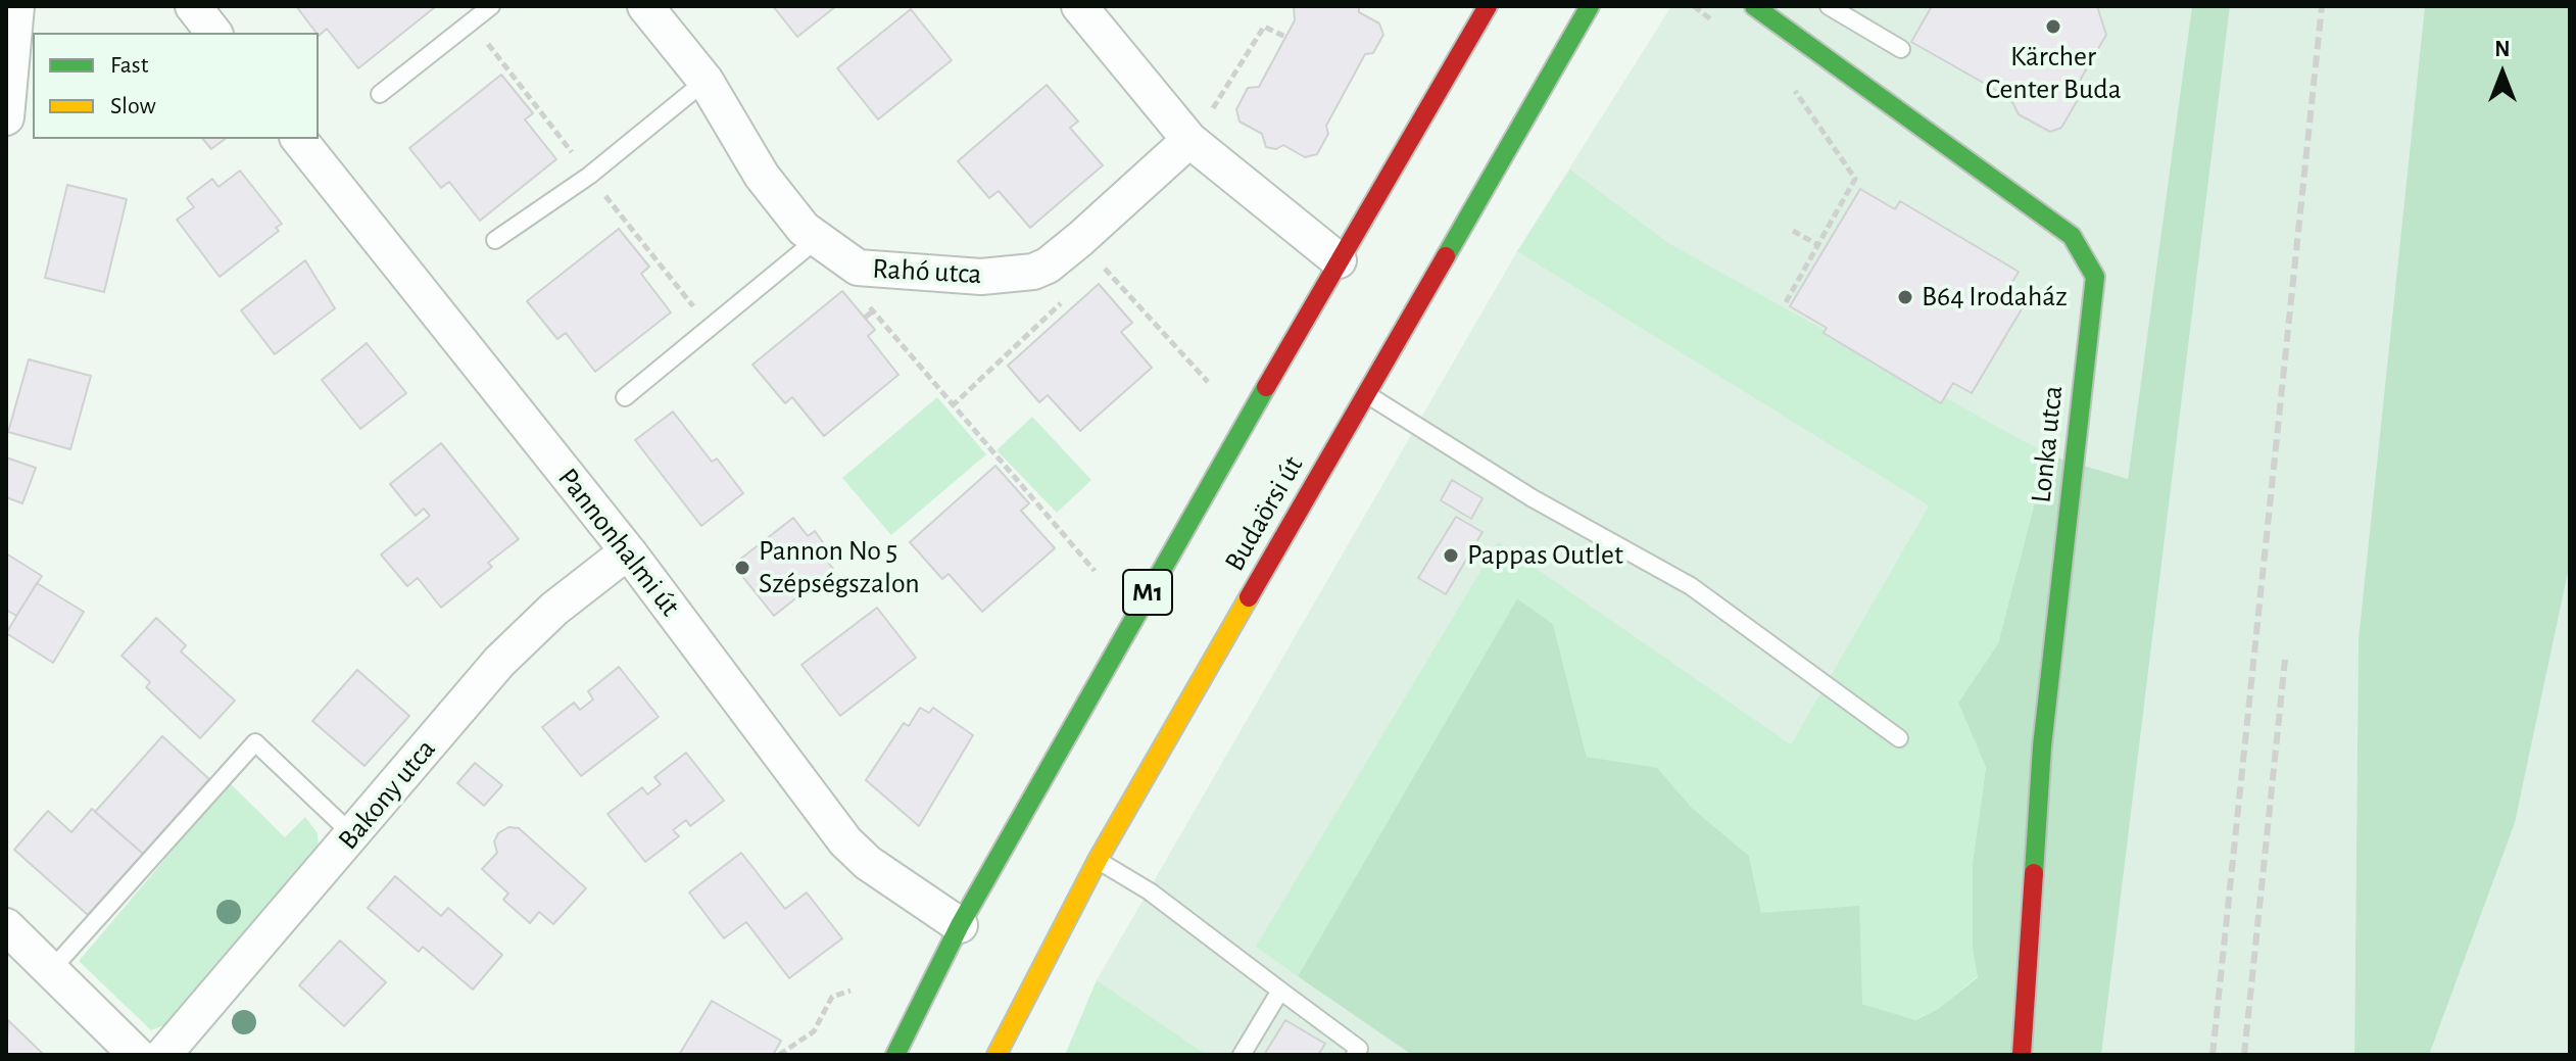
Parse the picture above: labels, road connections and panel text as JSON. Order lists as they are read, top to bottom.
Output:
{
  "streets": {
    "main road": ["Lonka utca", "Budaörsi út", "M1"],
    "street": ["Rahó utca", "Pannonhalmi út", "Bakony utca"]
  },
  "crossings": [
    ["Pannonhalmi út", "M1"],
    ["Pannonhalmi út", "Bakony utca"]
  ],
  "places": [
    "Kärcher Center Buda",
    "B64 Irodaház",
    "Pappas Outlet",
    "Pannon No 5 Szépségszalon"
  ],
  "legend": ["Fast", "Slow"],
  "north": "top"
}
